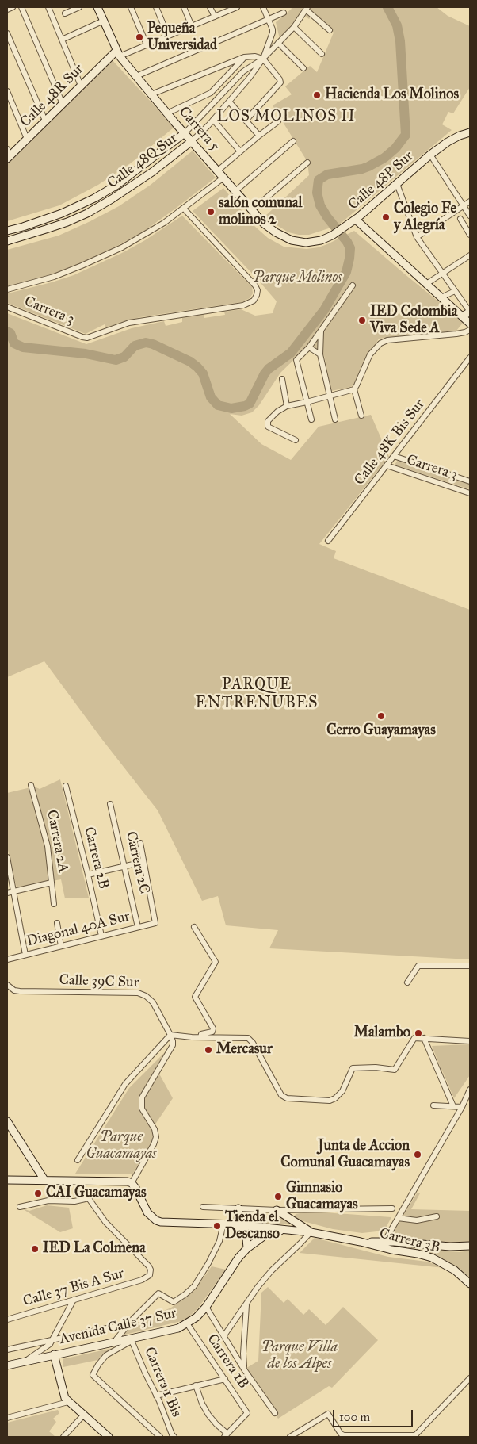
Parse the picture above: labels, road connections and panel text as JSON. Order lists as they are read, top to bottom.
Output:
{
  "streets": {
    "main road": [
      "Calle 48R Sur",
      "Carrera 5",
      "Calle 48Q Sur",
      "Calle 48P Sur",
      "Carrera 3B",
      "Avenida Calle 37 Sur"
    ],
    "street": [
      "Carrera 3",
      "Calle 48K Bis Sur",
      "Carrera 2A",
      "Carrera 2B",
      "Carrera 2C",
      "Diagonal 40A Sur",
      "Calle 39C Sur",
      "Calle 37 Bis A Sur",
      "Carrera 1B",
      "Carrera 1 Bis"
    ]
  },
  "crossings": [
    ["Calle 48R Sur", "Carrera 5"],
    ["Carrera 5", "Calle 48Q Sur"],
    ["Carrera 5", "Calle 48P Sur"],
    ["Carrera 3", "Calle 48K Bis Sur"],
    ["Carrera 2B", "Diagonal 40A Sur"],
    ["Carrera 2C", "Diagonal 40A Sur"],
    ["Carrera 3B", "Avenida Calle 37 Sur"],
    ["Avenida Calle 37 Sur", "Carrera 1B"],
    ["Avenida Calle 37 Sur", "Carrera 1 Bis"]
  ],
  "districts": ["LOS MOLINOS II", "PARQUE ENTRENUBES"],
  "parks": ["Parque Molinos", "Parque Guacamayas", "Parque Villa de los Alpes"],
  "places": [
    "Pequeña Universidad",
    "Hacienda Los Molinos",
    "salón comunal molinos 2",
    "Colegio Fe y Alegría",
    "IED Colombia Viva Sede A",
    "Cerro Guayamayas",
    "Malambo",
    "Mercasur",
    "Junta de Accion Comunal Guacamayas",
    "CAI Guacamayas",
    "Gimnasio Guacamayas",
    "Tienda el Descanso",
    "IED La Colmena"
  ],
  "scale_bar": "100 m"
}
